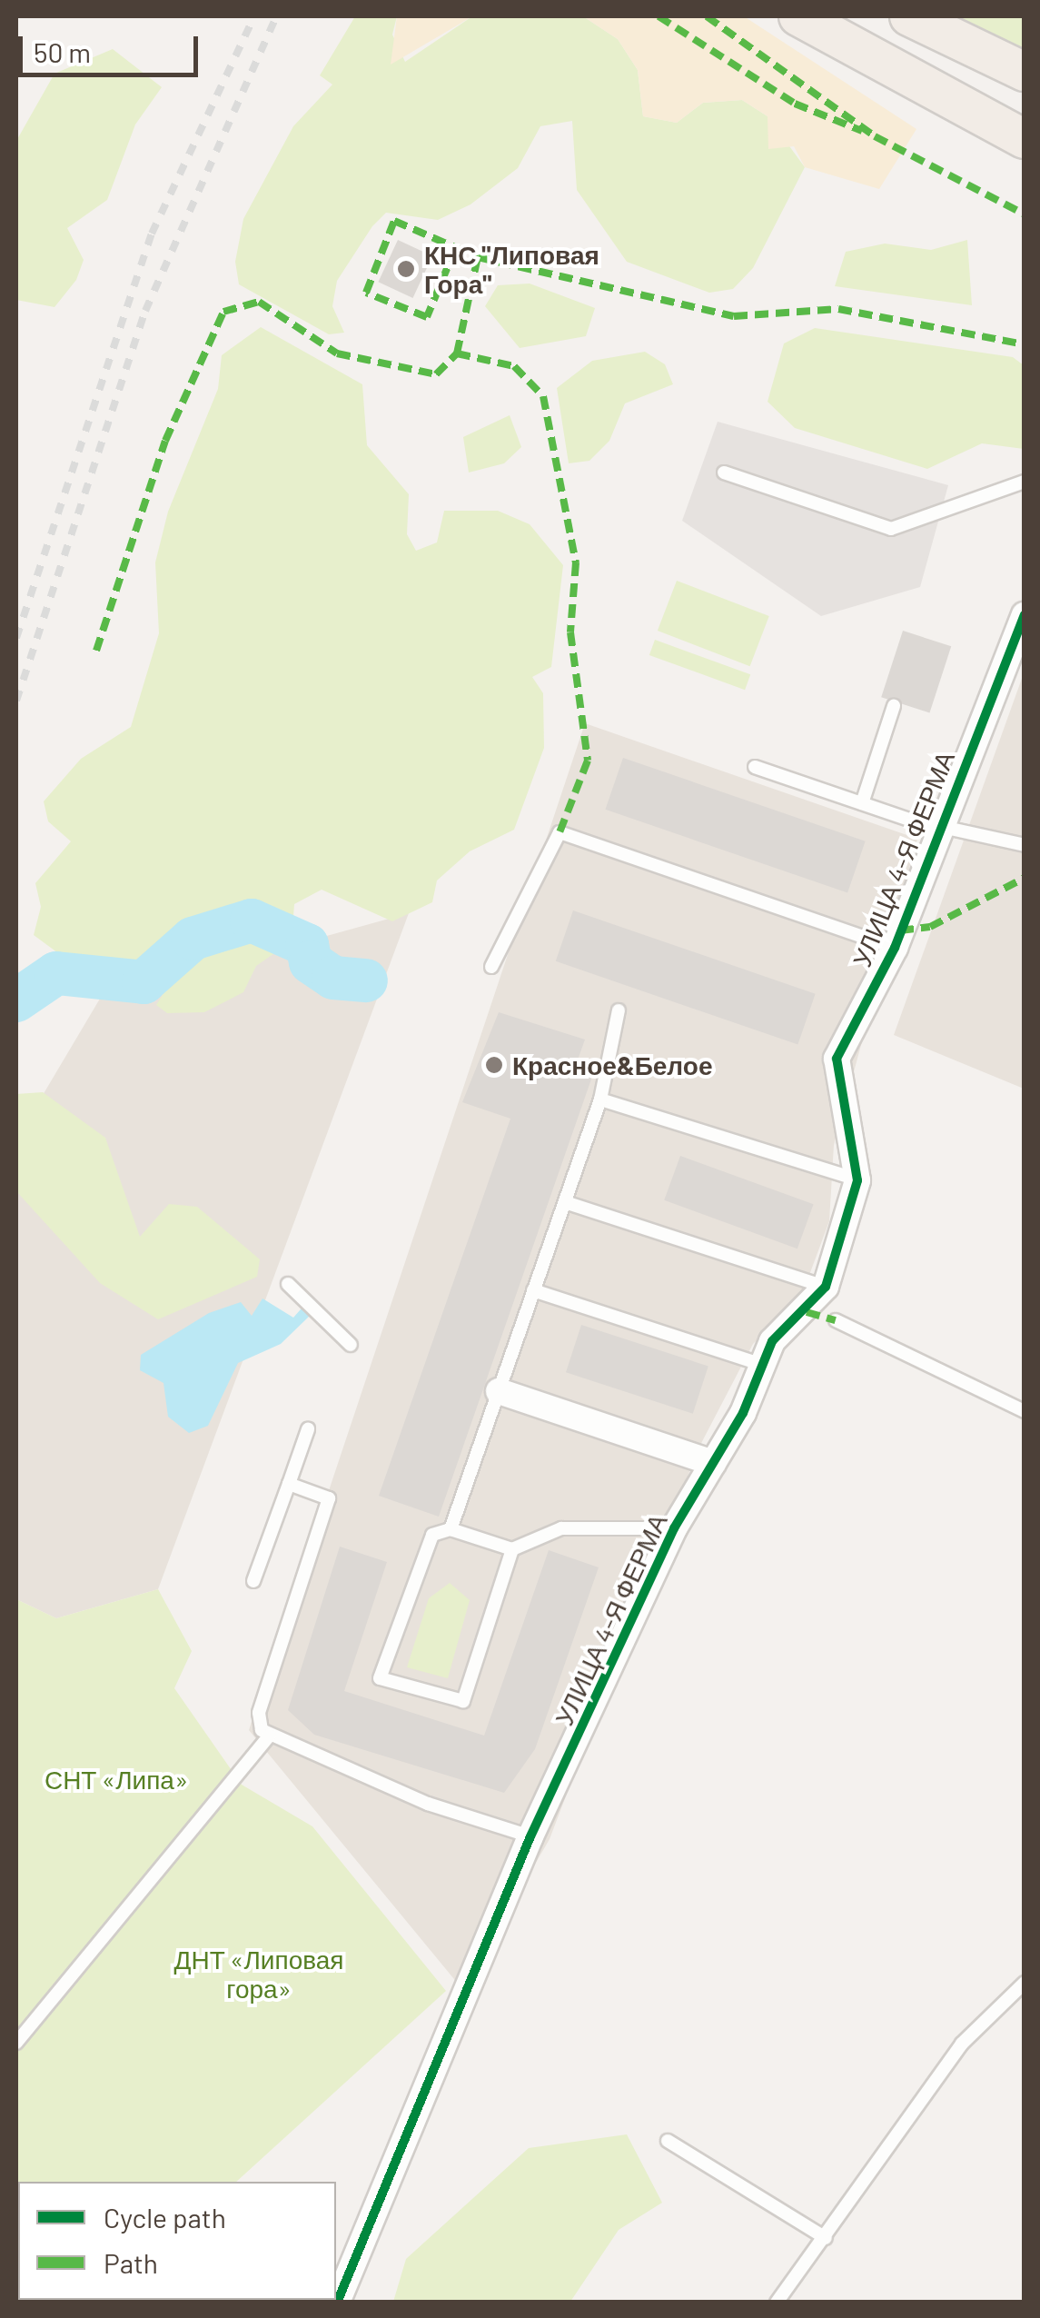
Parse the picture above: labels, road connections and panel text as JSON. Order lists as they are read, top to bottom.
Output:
{
  "streets": {
    "street": ["УЛИЦА 4-Я ФЕРМА"]
  },
  "parks": ["СНТ «Липа»", "ДНТ «Липовая гора»"],
  "places": ["КНС \"Липовая Гора\"", "Красное&Белое"],
  "legend": ["Cycle path", "Path"],
  "scale_bar": "50 m"
}
